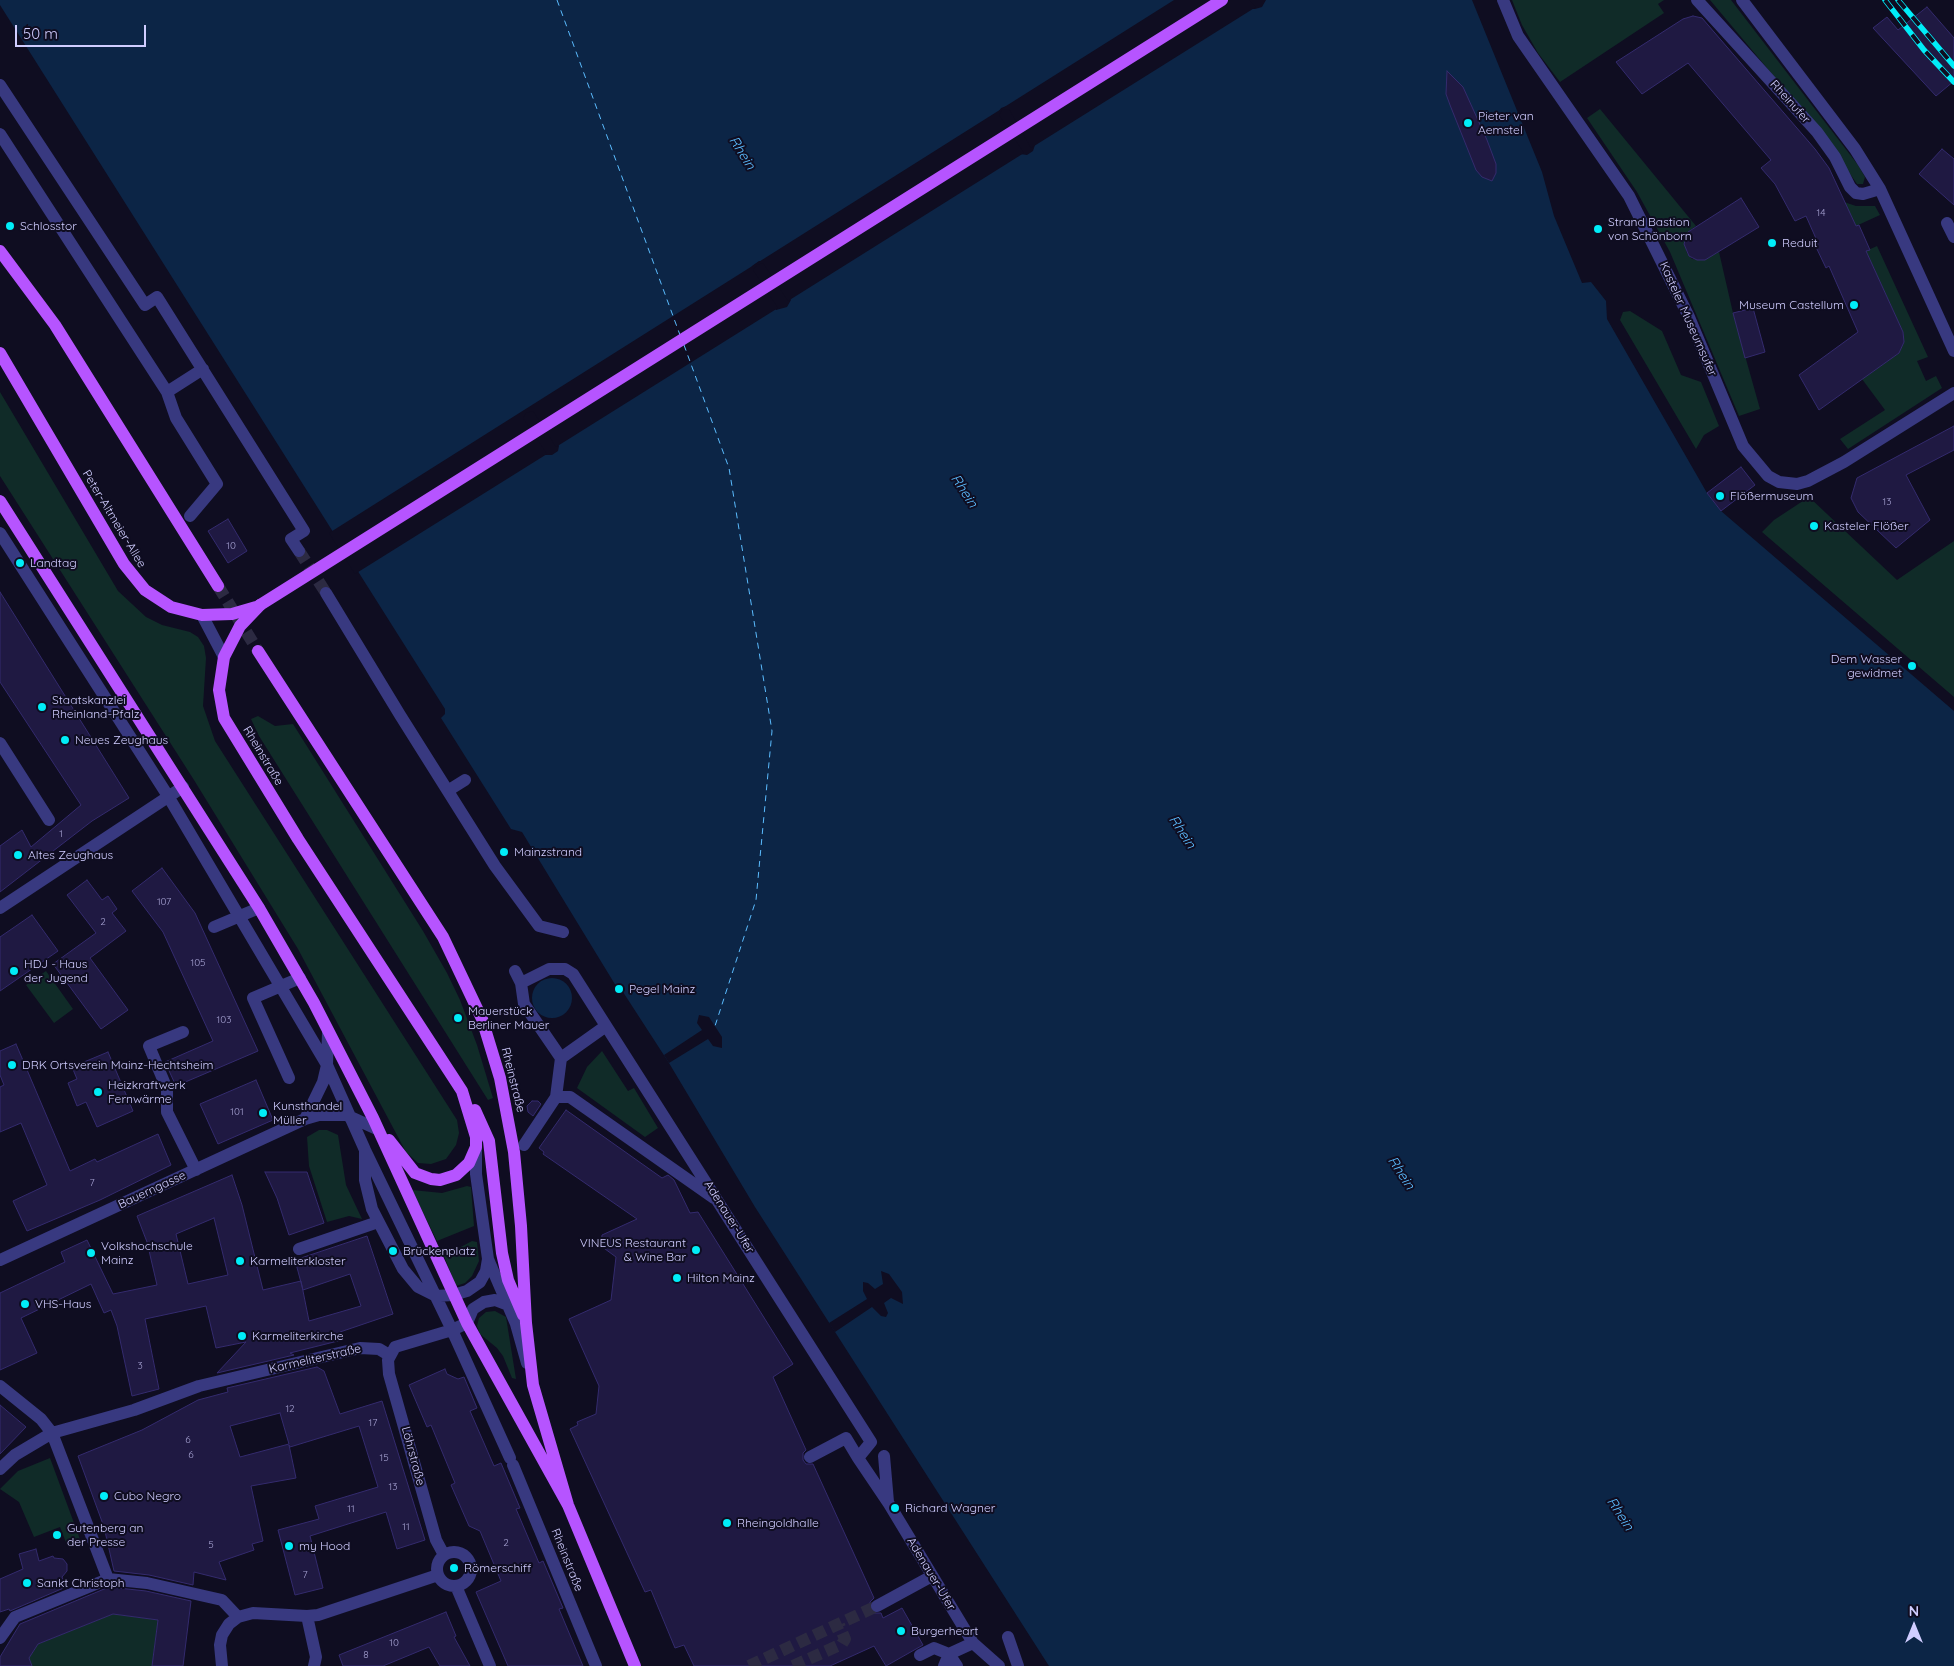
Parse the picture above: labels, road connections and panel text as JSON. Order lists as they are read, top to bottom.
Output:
{
  "streets": {
    "main road": ["Peter-Altmeier-Allee", "Rheinstraße"],
    "street": [
      "Rheinufer",
      "Kasteler Museumsufer",
      "Bauerngasse",
      "Adenauer-Ufer",
      "Karmeliterstraße",
      "Löhrstraße"
    ]
  },
  "crossings": [
    ["Peter-Altmeier-Allee", "Rheinstraße"],
    ["Rheinstraße", "Bauerngasse"],
    ["Karmeliterstraße", "Löhrstraße"]
  ],
  "water": ["Rhein"],
  "places": [
    "Pieter van Aemstel",
    "Schlosstor",
    "Strand Bastion von Schönborn",
    "Reduit",
    "Museum Castellum",
    "Flößermuseum",
    "Kasteler Flößer",
    "Landtag",
    "Dem Wasser gewidmet",
    "Staatskanzlei Rheinland-Pfalz",
    "Neues Zeughaus",
    "Mainzstrand",
    "Altes Zeughaus",
    "HDJ - Haus der Jugend",
    "Pegel Mainz",
    "Mauerstück Berliner Mauer",
    "DRK Ortsverein Mainz-Hechtsheim",
    "Heizkraftwerk Fernwärme",
    "Kunsthandel Müller",
    "VINEUS Restaurant & Wine Bar",
    "Brückenplatz",
    "Volkshochschule Mainz",
    "Karmeliterkloster",
    "Hilton Mainz",
    "VHS-Haus",
    "Karmeliterkirche",
    "Cubo Negro",
    "Richard Wagner",
    "Rheingoldhalle",
    "Gutenberg an der Presse",
    "my Hood",
    "Römerschiff",
    "Sankt Christoph",
    "Burgerheart"
  ],
  "house_numbers": [
    "14",
    "13",
    "10",
    "1",
    "107",
    "2",
    "105",
    "103",
    "101",
    "7",
    "3",
    "12",
    "17",
    "6",
    "6",
    "15",
    "13",
    "11",
    "11",
    "2",
    "5",
    "7",
    "10",
    "8"
  ],
  "scale_bar": "50 m",
  "north": "top"
}
